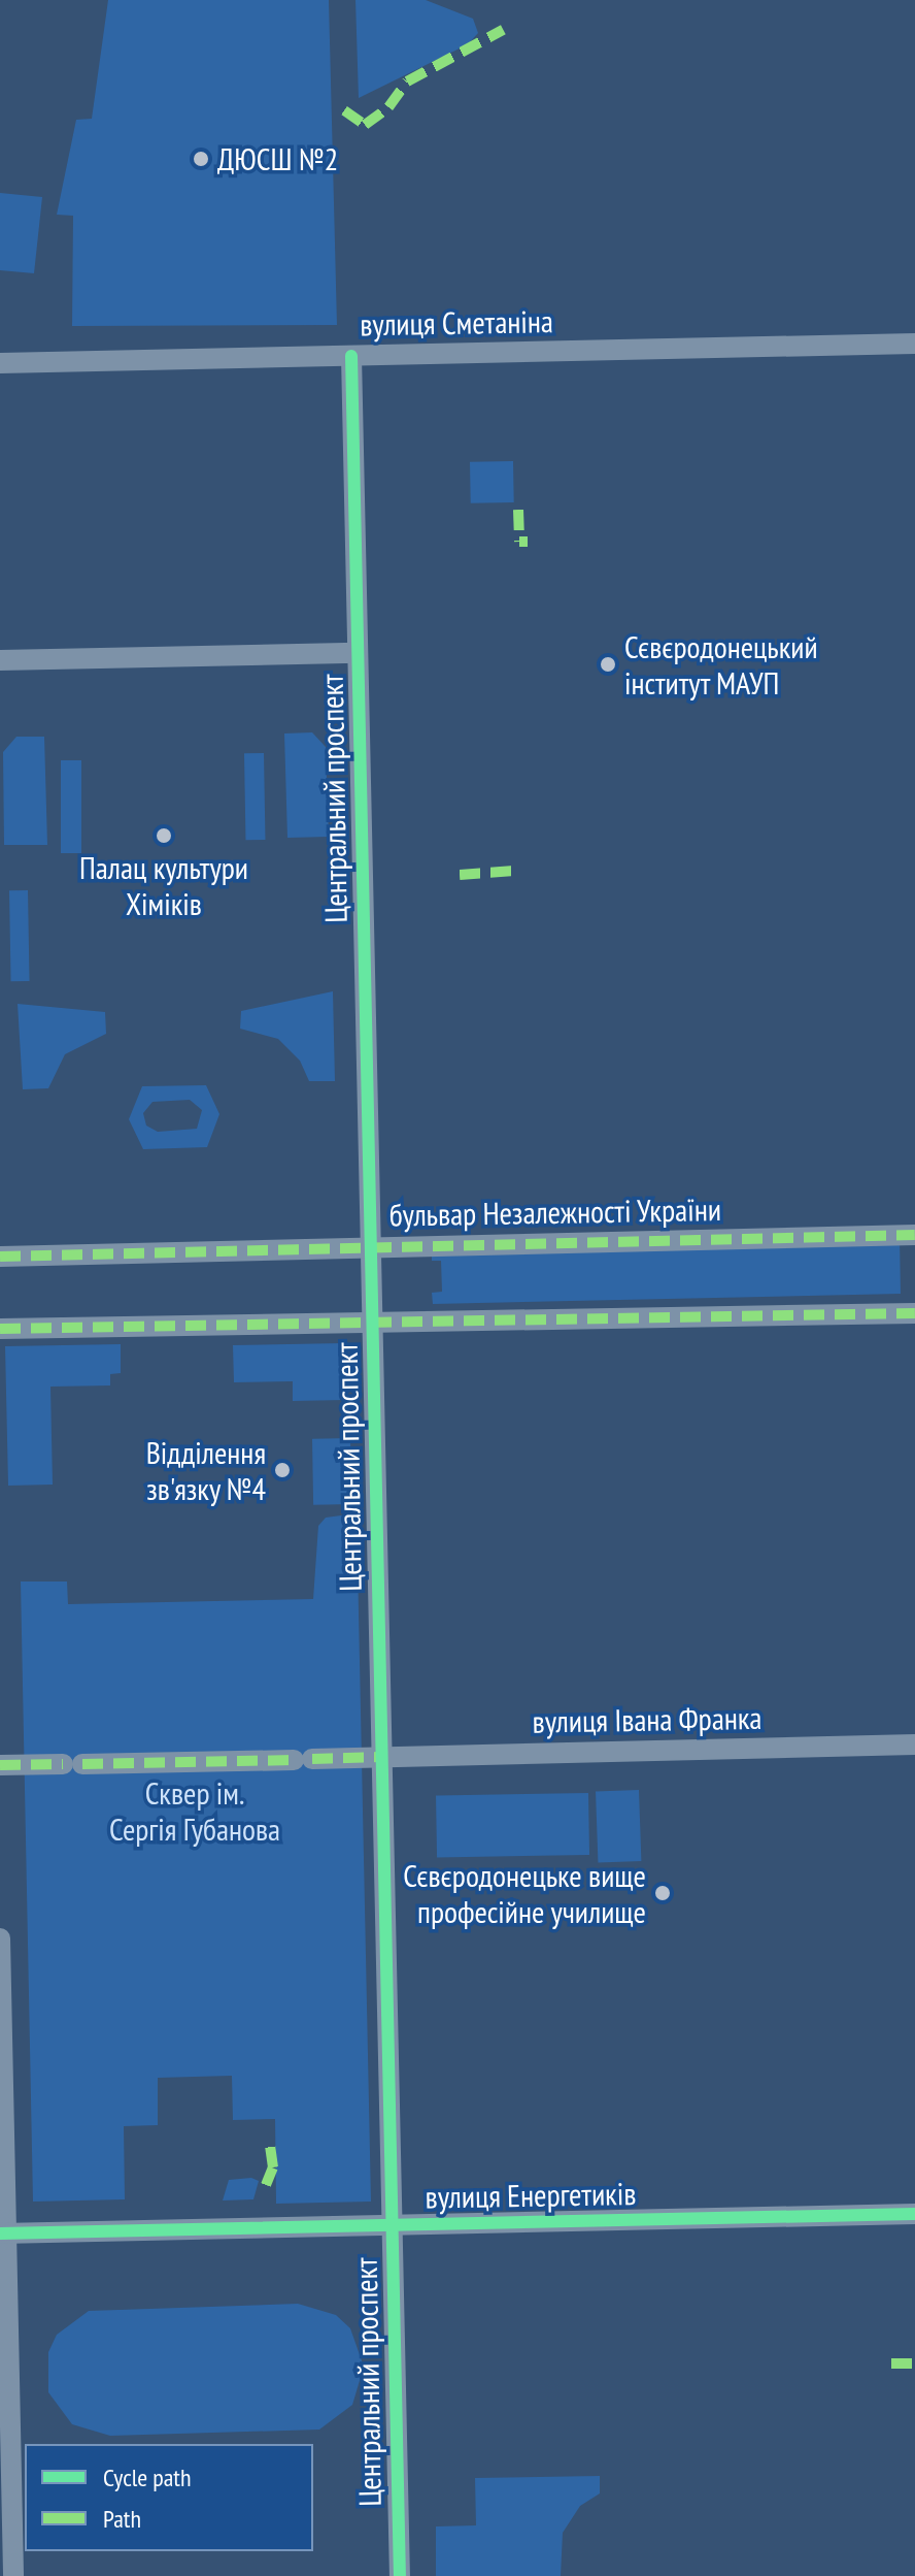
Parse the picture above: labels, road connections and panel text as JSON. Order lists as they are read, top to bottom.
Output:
{
  "streets": {
    "street": [
      "вулиця Сметаніна",
      "Центральний проспект",
      "бульвар Незалежності України",
      "вулиця Івана Франка",
      "вулиця Енергетиків"
    ]
  },
  "crossings": [
    ["вулиця Сметаніна", "Центральний проспект"],
    ["Центральний проспект", "бульвар Незалежності України"],
    ["Центральний проспект", "вулиця Івана Франка"],
    ["Центральний проспект", "вулиця Енергетиків"]
  ],
  "parks": ["Сквер ім. Сергія Губанова"],
  "places": [
    "ДЮСШ №2",
    "Сєвєродонецький інститут МАУП",
    "Палац культури Хіміків",
    "Відділення зв'язку №4",
    "Сєвєродонецьке вище професійне училище"
  ],
  "legend": ["Cycle path", "Path"]
}
